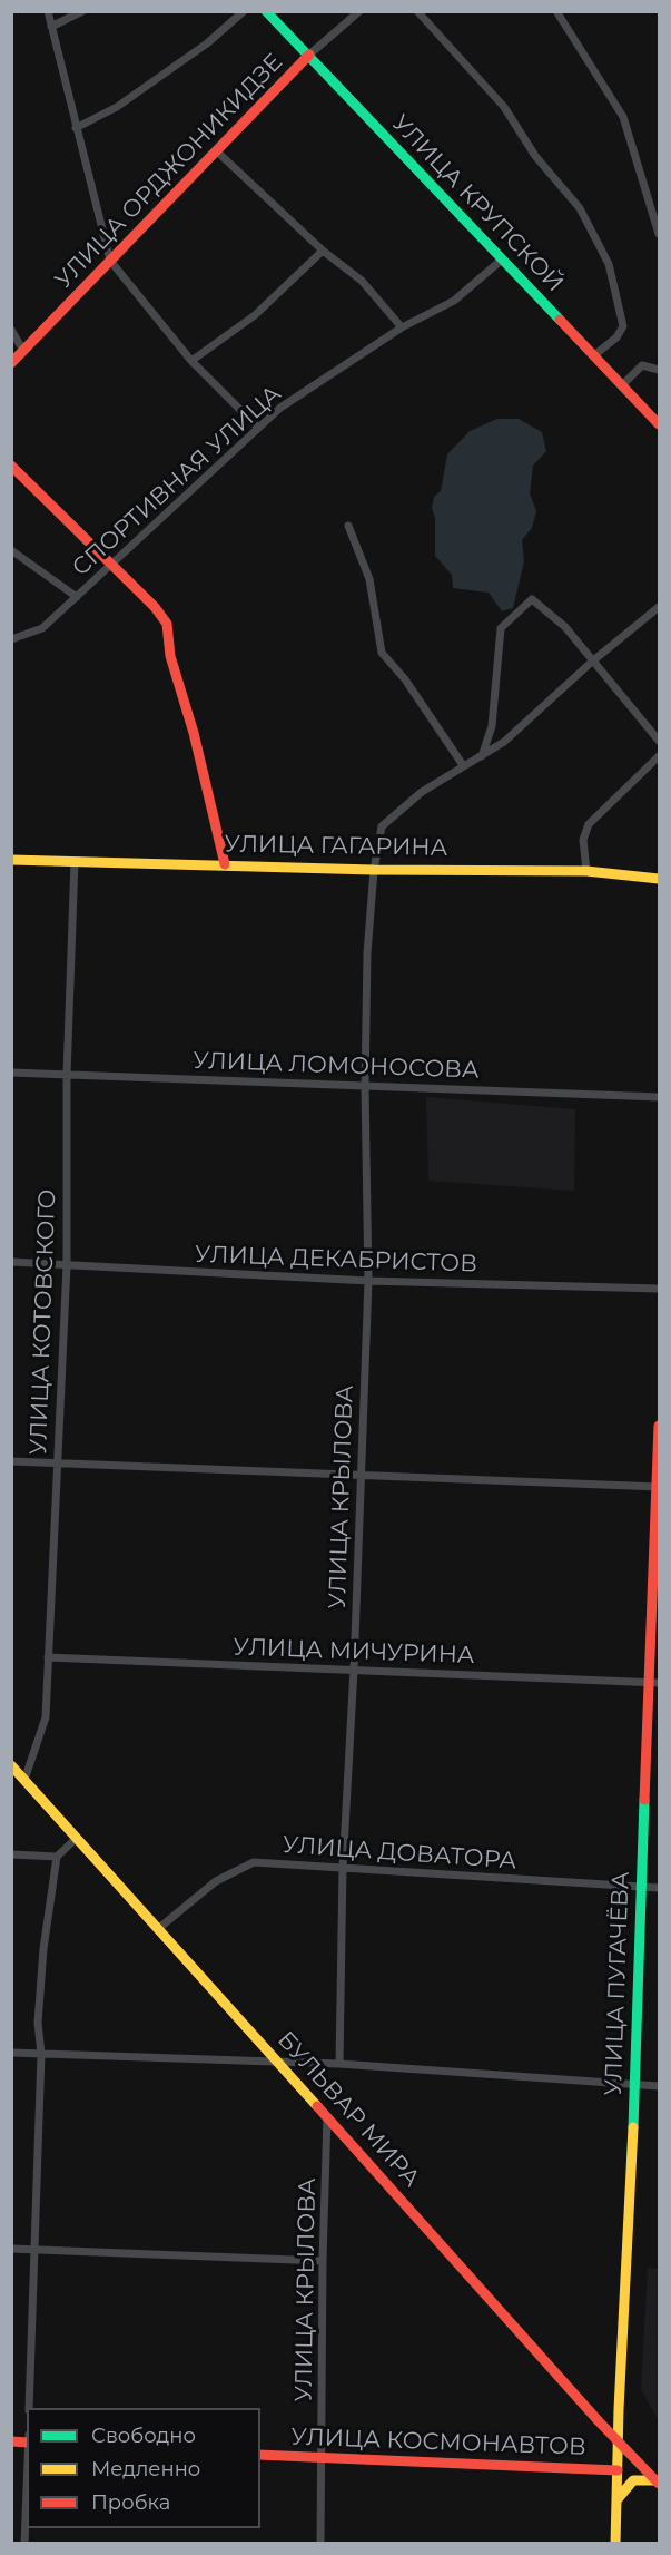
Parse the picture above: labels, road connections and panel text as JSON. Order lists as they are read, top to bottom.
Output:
{
  "streets": {
    "street": [
      "УЛИЦА ОРДЖОНИКИДЗЕ",
      "УЛИЦА КРУПСКОЙ",
      "СПОРТИВНАЯ УЛИЦА",
      "УЛИЦА ГАГАРИНА",
      "УЛИЦА ЛОМОНОСОВА",
      "УЛИЦА ДЕКАБРИСТОВ",
      "УЛИЦА КОТОВСКОГО",
      "УЛИЦА КРЫЛОВА",
      "УЛИЦА МИЧУРИНА",
      "УЛИЦА ДОВАТОРА",
      "УЛИЦА ПУГАЧЁВА",
      "БУЛЬВАР МИРА",
      "УЛИЦА КОСМОНАВТОВ"
    ]
  },
  "crossings": [
    ["УЛИЦА ОРДЖОНИКИДЗЕ", "УЛИЦА КРУПСКОЙ"],
    ["УЛИЦА КРУПСКОЙ", "СПОРТИВНАЯ УЛИЦА"],
    ["УЛИЦА ГАГАРИНА", "УЛИЦА КОТОВСКОГО"],
    ["УЛИЦА ГАГАРИНА", "УЛИЦА КРЫЛОВА"],
    ["УЛИЦА ЛОМОНОСОВА", "УЛИЦА КОТОВСКОГО"],
    ["УЛИЦА ЛОМОНОСОВА", "УЛИЦА КРЫЛОВА"],
    ["УЛИЦА ДЕКАБРИСТОВ", "УЛИЦА КОТОВСКОГО"],
    ["УЛИЦА ДЕКАБРИСТОВ", "УЛИЦА КРЫЛОВА"],
    ["УЛИЦА КОТОВСКОГО", "УЛИЦА МИЧУРИНА"],
    ["УЛИЦА КОТОВСКОГО", "БУЛЬВАР МИРА"],
    ["УЛИЦА КРЫЛОВА", "УЛИЦА МИЧУРИНА"],
    ["УЛИЦА КРЫЛОВА", "УЛИЦА ДОВАТОРА"],
    ["УЛИЦА КРЫЛОВА", "БУЛЬВАР МИРА"],
    ["УЛИЦА КРЫЛОВА", "УЛИЦА КОСМОНАВТОВ"],
    ["УЛИЦА МИЧУРИНА", "УЛИЦА ПУГАЧЁВА"],
    ["УЛИЦА ДОВАТОРА", "УЛИЦА ПУГАЧЁВА"],
    ["УЛИЦА ДОВАТОРА", "БУЛЬВАР МИРА"],
    ["УЛИЦА ПУГАЧЁВА", "БУЛЬВАР МИРА"],
    ["УЛИЦА ПУГАЧЁВА", "УЛИЦА КОСМОНАВТОВ"]
  ],
  "legend": ["Свободно", "Медленно", "Пробка"]
}
